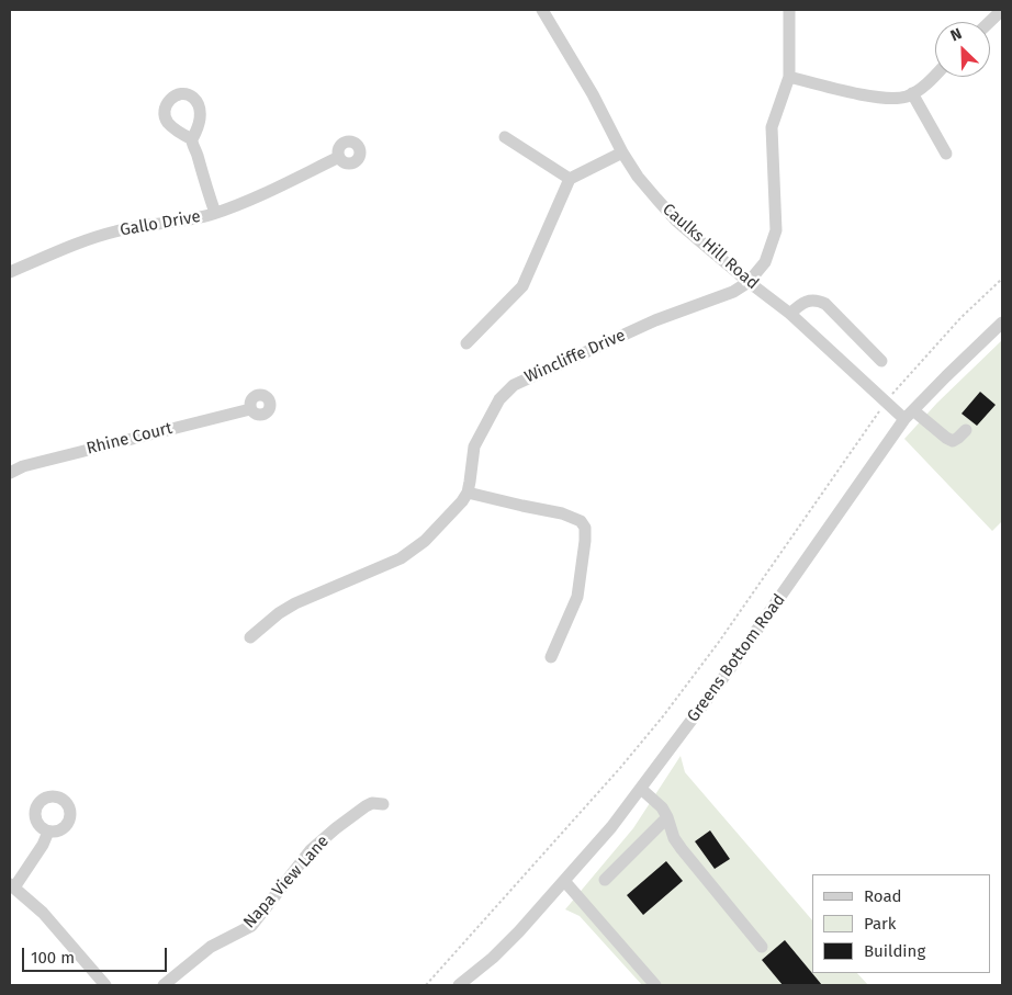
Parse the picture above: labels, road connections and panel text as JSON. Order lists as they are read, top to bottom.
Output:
{
  "streets": {
    "street": [
      "Gallo Drive",
      "Caulks Hill Road",
      "Wincliffe Drive",
      "Rhine Court",
      "Greens Bottom Road",
      "Napa View Lane"
    ]
  },
  "crossings": [
    ["Caulks Hill Road", "Wincliffe Drive"],
    ["Caulks Hill Road", "Greens Bottom Road"]
  ],
  "legend": ["Road", "Park", "Building"],
  "scale_bar": "100 m",
  "north": "top left"
}
